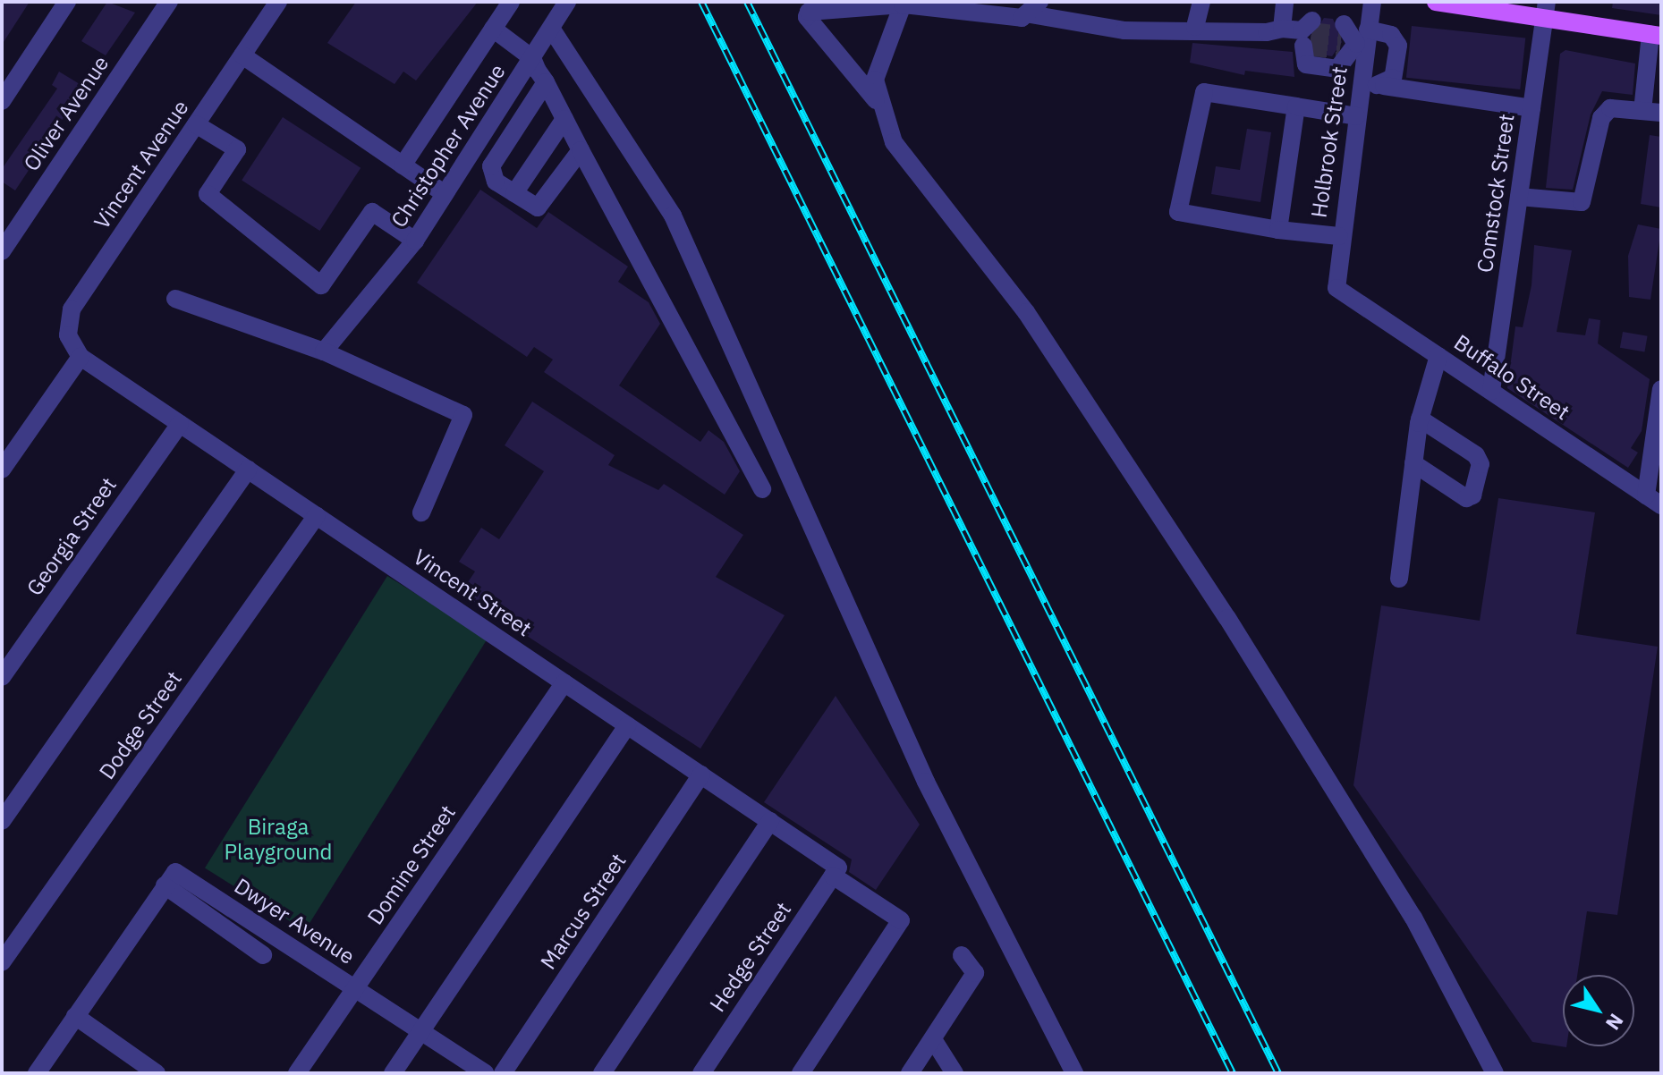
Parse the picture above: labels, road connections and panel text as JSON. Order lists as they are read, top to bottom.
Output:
{
  "streets": {
    "street": [
      "Oliver Avenue",
      "Holbrook Street",
      "Christopher Avenue",
      "Vincent Avenue",
      "Comstock Street",
      "Buffalo Street",
      "Georgia Street",
      "Vincent Street",
      "Dodge Street",
      "Domine Street",
      "Marcus Street",
      "Dwyer Avenue",
      "Hedge Street"
    ]
  },
  "crossings": [
    ["Holbrook Street", "Buffalo Street"],
    ["Vincent Avenue", "Vincent Street"],
    ["Comstock Street", "Buffalo Street"],
    ["Georgia Street", "Vincent Street"],
    ["Vincent Street", "Dodge Street"],
    ["Vincent Street", "Domine Street"],
    ["Vincent Street", "Marcus Street"],
    ["Vincent Street", "Hedge Street"],
    ["Domine Street", "Dwyer Avenue"]
  ],
  "parks": ["Biraga Playground"],
  "north": "bottom right"
}
